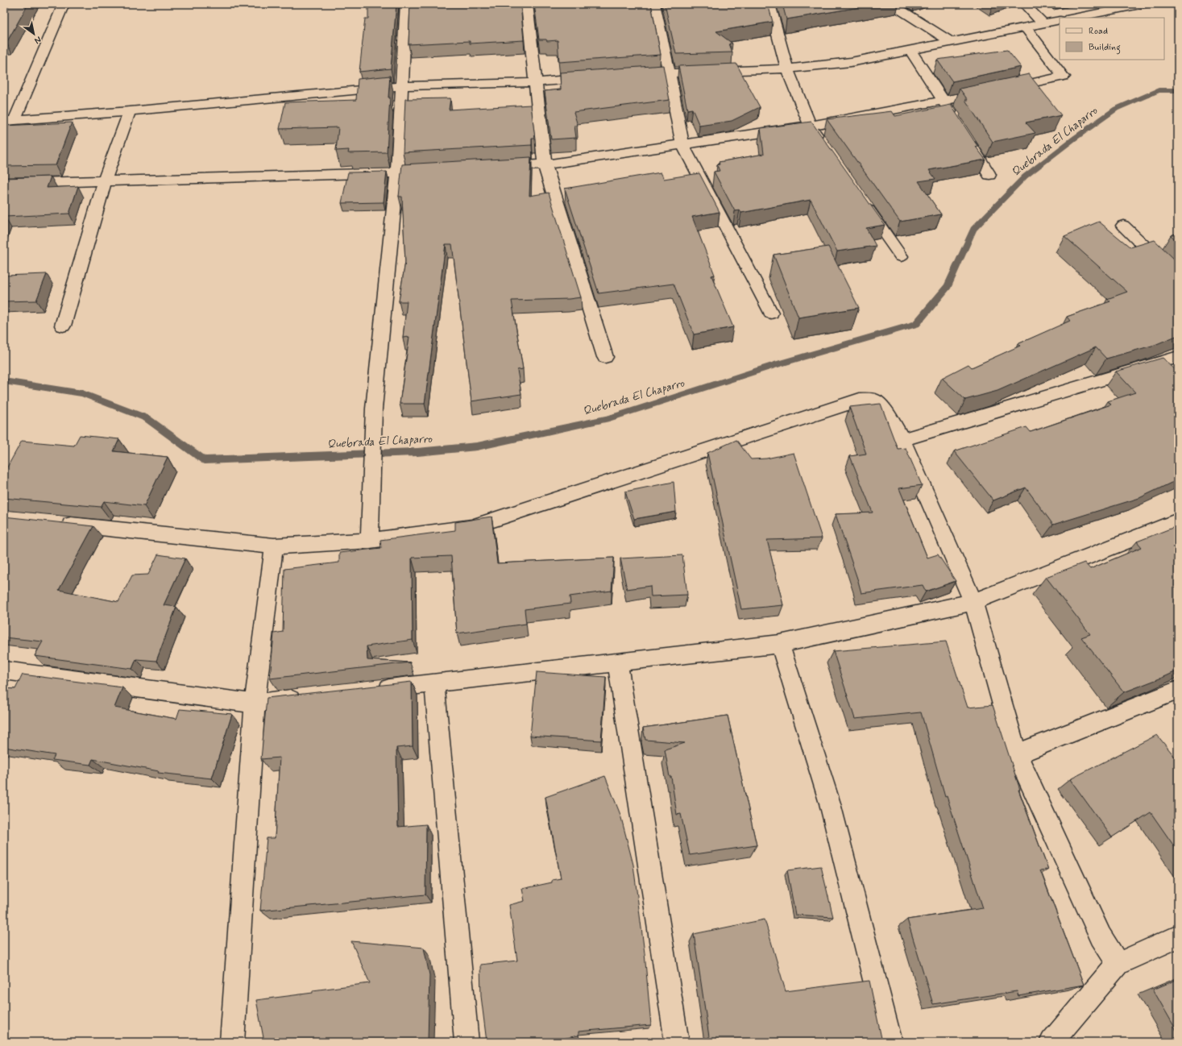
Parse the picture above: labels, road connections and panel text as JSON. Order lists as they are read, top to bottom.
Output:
{
  "water": ["Quebrada El Chaparro"],
  "legend": ["Road", "Building"],
  "north": "bottom right"
}
